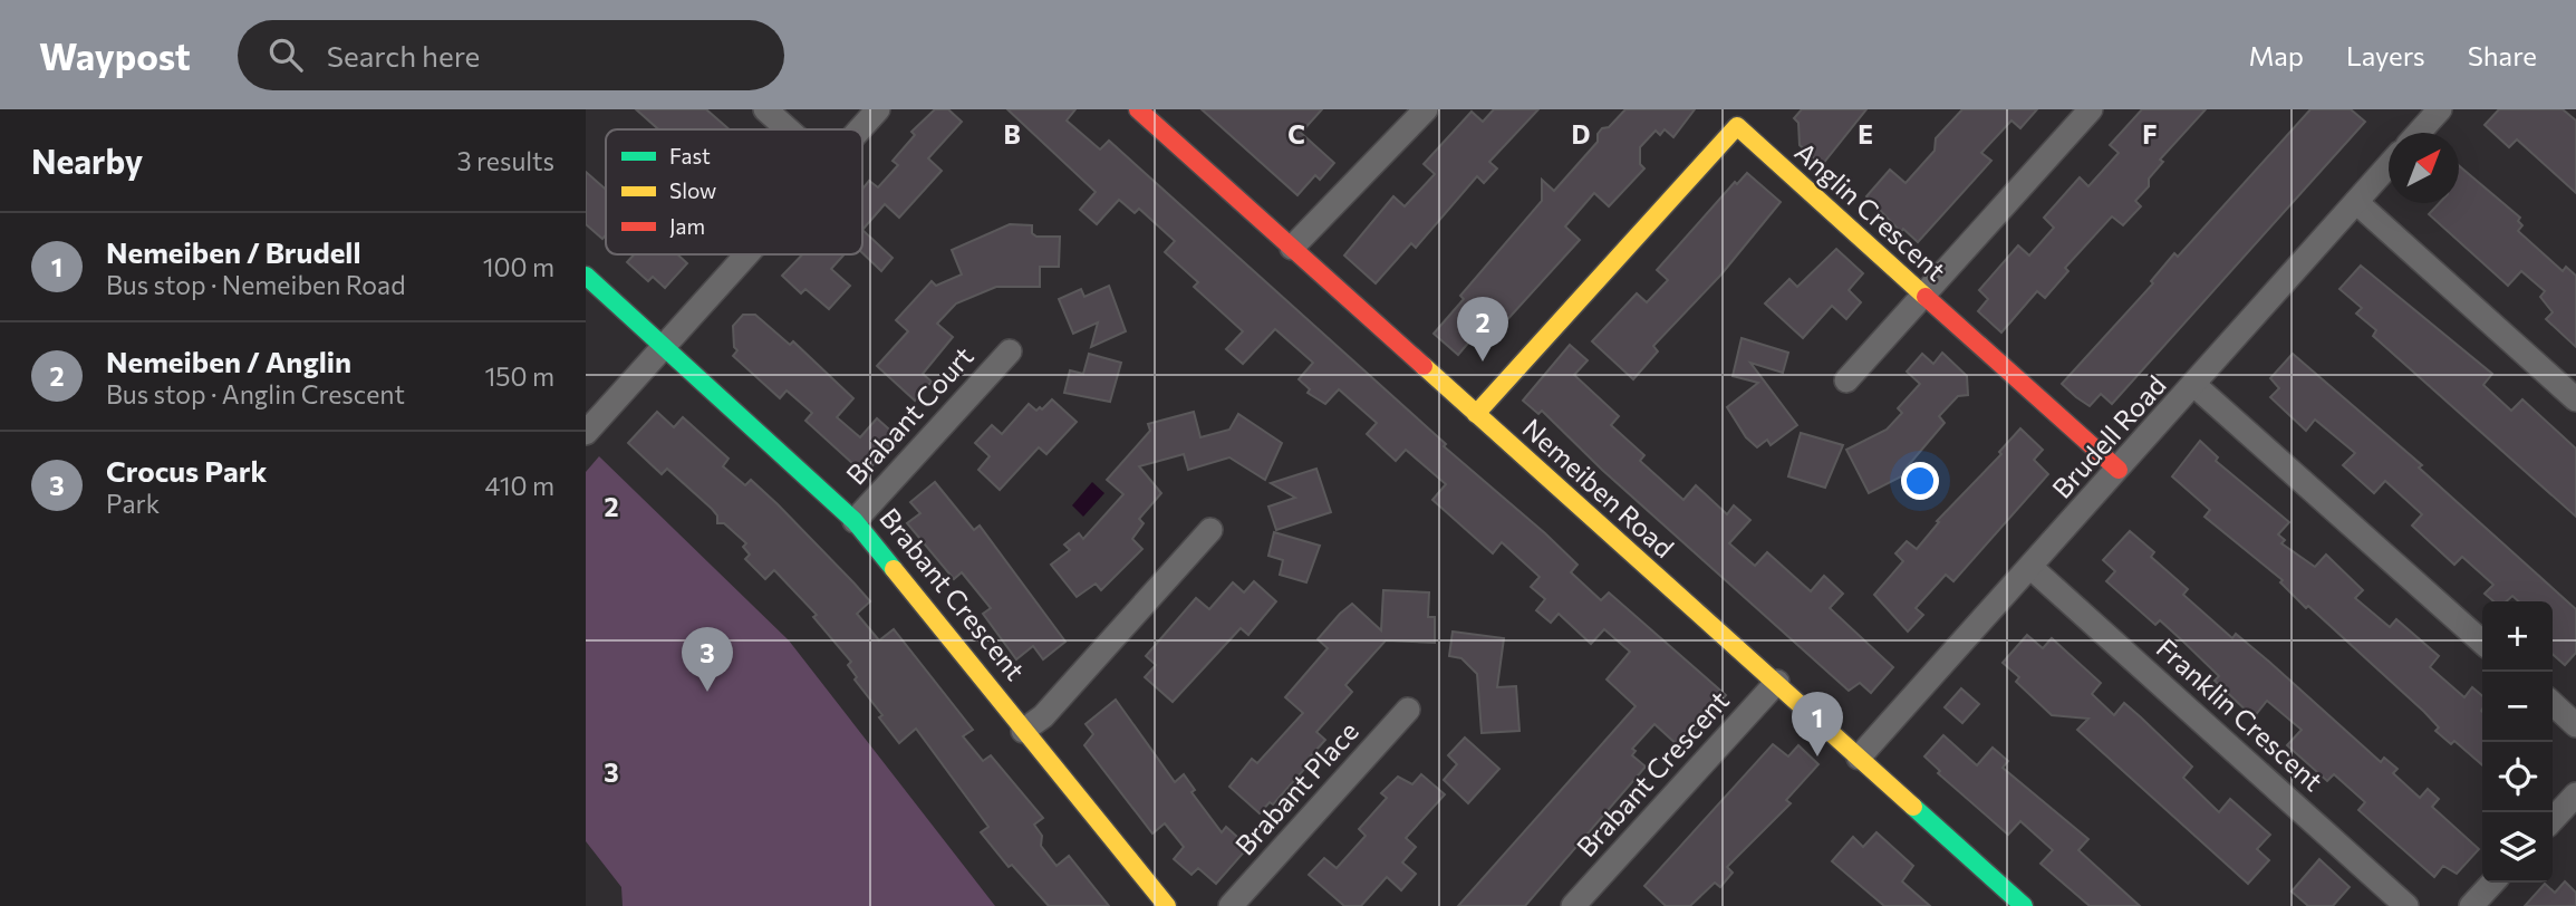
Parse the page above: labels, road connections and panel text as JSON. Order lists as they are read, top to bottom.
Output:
{
  "streets": {
    "street": [
      "Anglin Crescent",
      "Brabant Court",
      "Brudell Road",
      "Nemeiben Road",
      "Brabant Crescent",
      "Franklin Crescent",
      "Brabant Place"
    ]
  },
  "crossings": [
    ["Anglin Crescent", "Brudell Road"],
    ["Anglin Crescent", "Nemeiben Road"],
    ["Brabant Court", "Brabant Crescent"],
    ["Brudell Road", "Nemeiben Road"],
    ["Brudell Road", "Franklin Crescent"],
    ["Nemeiben Road", "Brabant Crescent"]
  ],
  "legend": ["Fast", "Slow", "Jam"],
  "north": "top right",
  "page": {
    "header": "Waypost",
    "search": "Search here",
    "nav": ["Map", "Layers", "Share"],
    "heading": ["Nearby", "3 results"],
    "list": [
      {
        "mark": "1",
        "name": "Nemeiben / Brudell",
        "note": "Bus stop · Nemeiben Road",
        "value": "100 m"
      },
      {
        "mark": "2",
        "name": "Nemeiben / Anglin",
        "note": "Bus stop · Anglin Crescent",
        "value": "150 m"
      },
      {
        "mark": "3",
        "name": "Crocus Park",
        "note": "Park",
        "value": "410 m"
      }
    ],
    "pins": ["2", "3", "1"],
    "map_buttons": ["+", "−"]
  },
  "grid": {
    "columns": [
      "B",
      "C",
      "D",
      "E",
      "F"
    ],
    "rows": ["2", "3"]
  }
}
